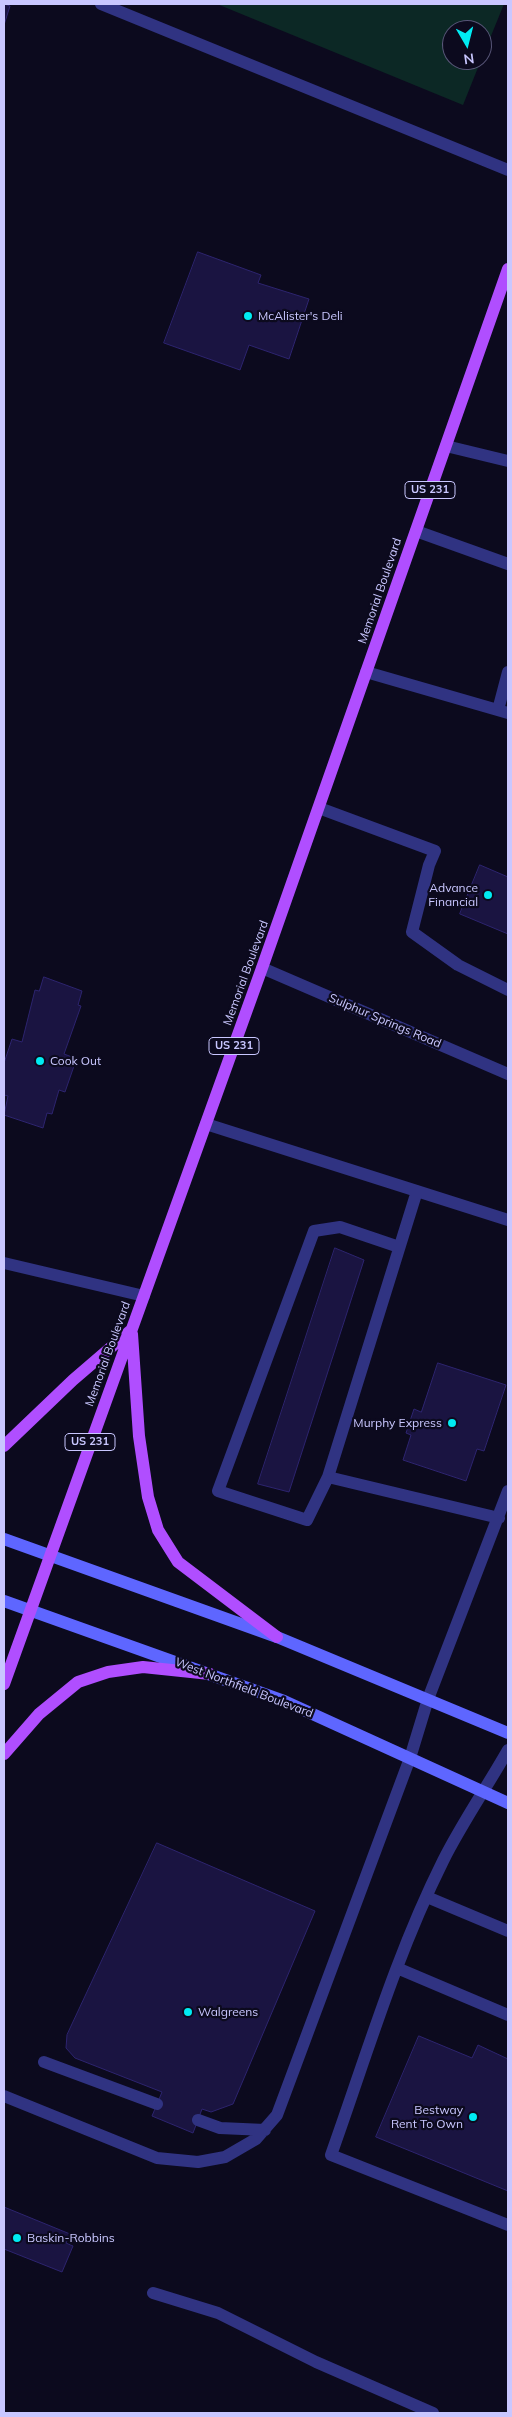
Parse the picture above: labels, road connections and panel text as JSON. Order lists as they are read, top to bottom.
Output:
{
  "streets": {
    "main road": ["US 231", "Memorial Boulevard", "West Northfield Boulevard"],
    "street": ["Sulphur Springs Road"]
  },
  "crossings": [
    ["Memorial Boulevard", "Sulphur Springs Road"],
    ["Memorial Boulevard", "West Northfield Boulevard"]
  ],
  "places": [
    "McAlister's Deli",
    "Advance Financial",
    "Cook Out",
    "Murphy Express",
    "Walgreens",
    "Bestway Rent To Own",
    "Baskin-Robbins"
  ],
  "north": "bottom"
}
